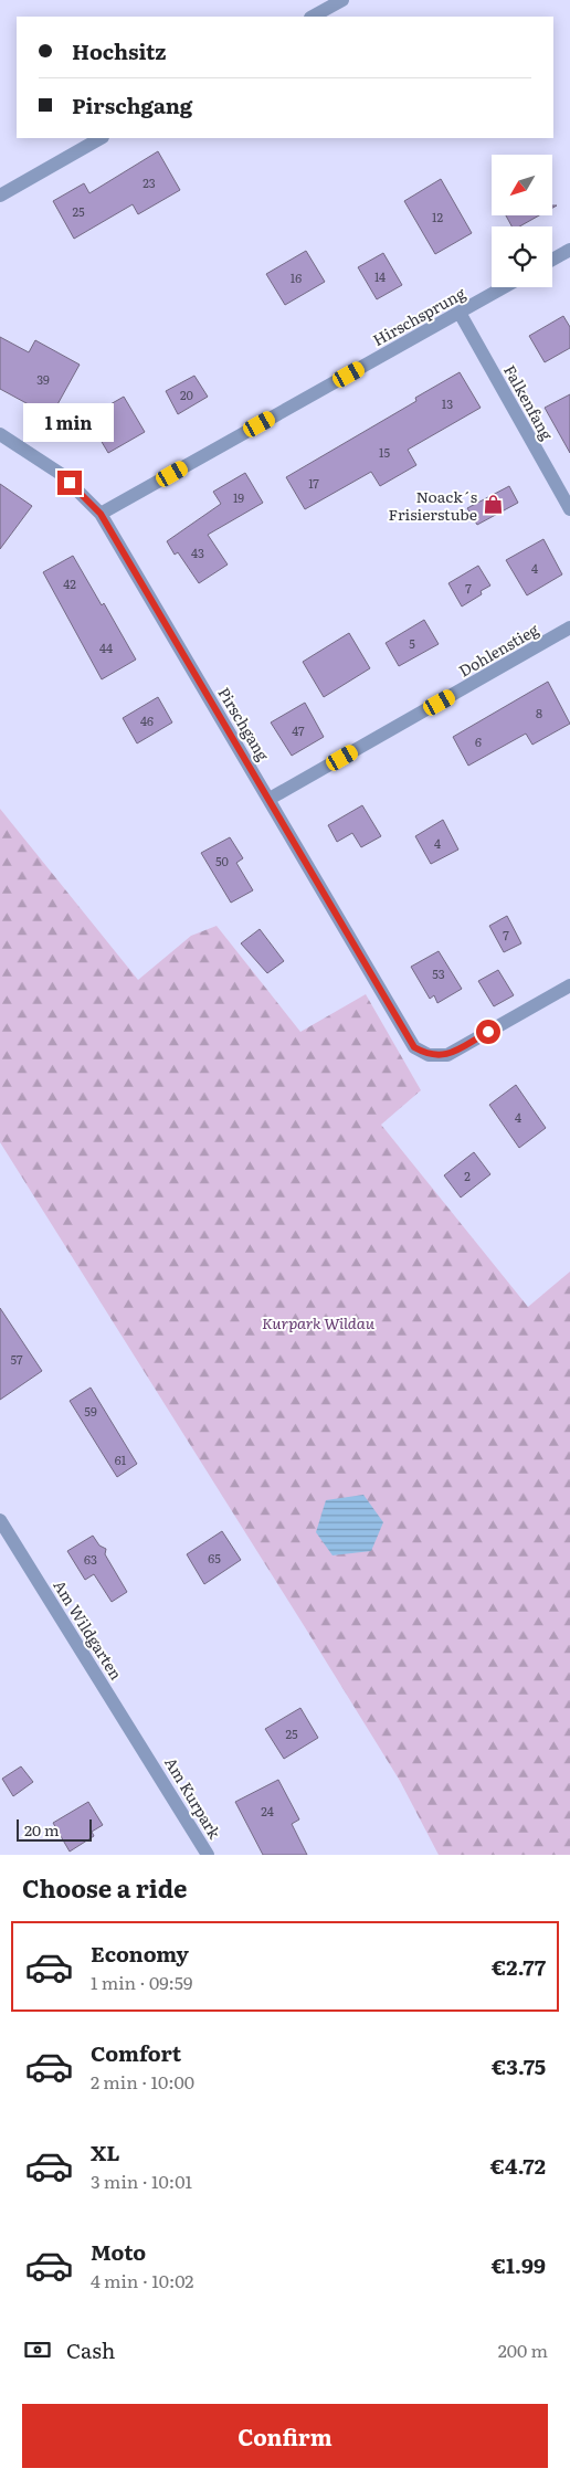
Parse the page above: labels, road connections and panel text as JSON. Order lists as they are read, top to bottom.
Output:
{
  "streets": {
    "street": [
      "Hirschsprung",
      "Falkenfang",
      "Dohlenstieg",
      "Pirschgang",
      "Am Wildgarten",
      "Am Kurpark"
    ]
  },
  "crossings": [
    ["Hirschsprung", "Falkenfang"],
    ["Hirschsprung", "Pirschgang"],
    ["Dohlenstieg", "Pirschgang"],
    ["Am Wildgarten", "Am Kurpark"]
  ],
  "parks": ["Kurpark Wildau"],
  "places": {
    "shop": ["Noack´s Frisierstube"]
  },
  "house_numbers": [
    "23",
    "25",
    "12",
    "14",
    "16",
    "39",
    "20",
    "13",
    "15",
    "17",
    "19",
    "43",
    "4",
    "42",
    "7",
    "5",
    "44",
    "8",
    "46",
    "47",
    "6",
    "4",
    "50",
    "7",
    "53",
    "4",
    "2",
    "57",
    "59",
    "61",
    "65",
    "63",
    "25",
    "24"
  ],
  "scale_bar": "20 m",
  "north": "bottom left",
  "page": {
    "banner": ["Hochsitz", "Pirschgang"],
    "bubble": "1 min",
    "scale": "20 m",
    "heading": "Choose a ride",
    "list": [
      {
        "name": "Economy",
        "note": "1 min · 09:59",
        "value": "€2.77"
      },
      {
        "name": "Comfort",
        "note": "2 min · 10:00",
        "value": "€3.75"
      },
      {
        "name": "XL",
        "note": "3 min · 10:01",
        "value": "€4.72"
      },
      {
        "name": "Moto",
        "note": "4 min · 10:02",
        "value": "€1.99"
      }
    ],
    "pay": ["Cash", "200 m"],
    "buttons": "Confirm"
  }
}
